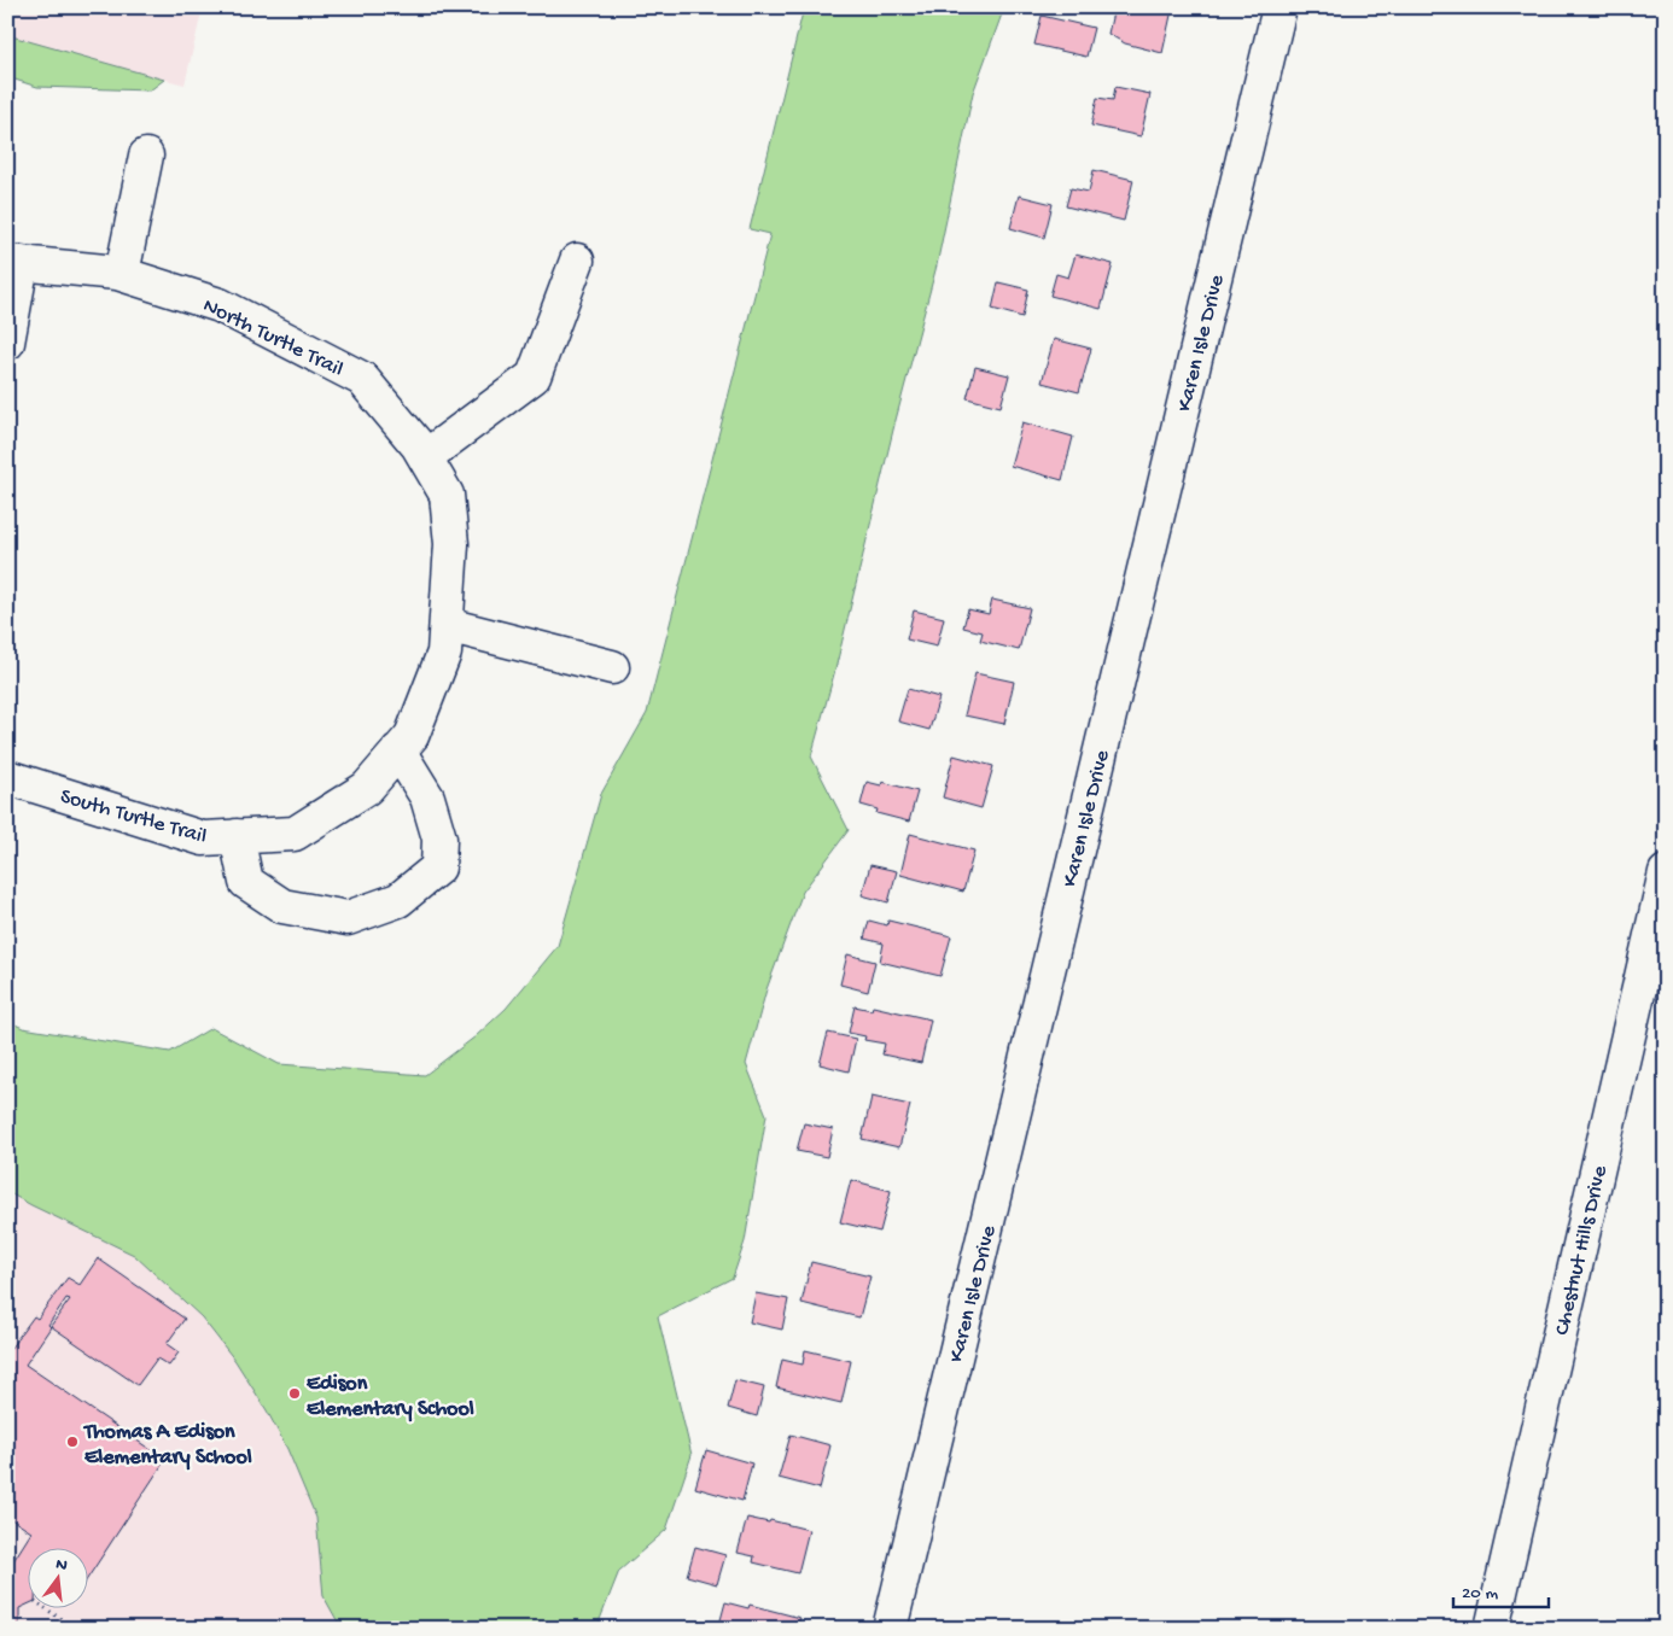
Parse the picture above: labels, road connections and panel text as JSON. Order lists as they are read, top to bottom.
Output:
{
  "streets": {
    "street": [
      "North Turtle Trail",
      "Karen Isle Drive",
      "South Turtle Trail",
      "Chestnut Hills Drive"
    ]
  },
  "crossings": [
    ["North Turtle Trail", "South Turtle Trail"]
  ],
  "places": ["Edison Elementary School", "Thomas A Edison Elementary School"],
  "scale_bar": "20 m",
  "north": "top"
}
